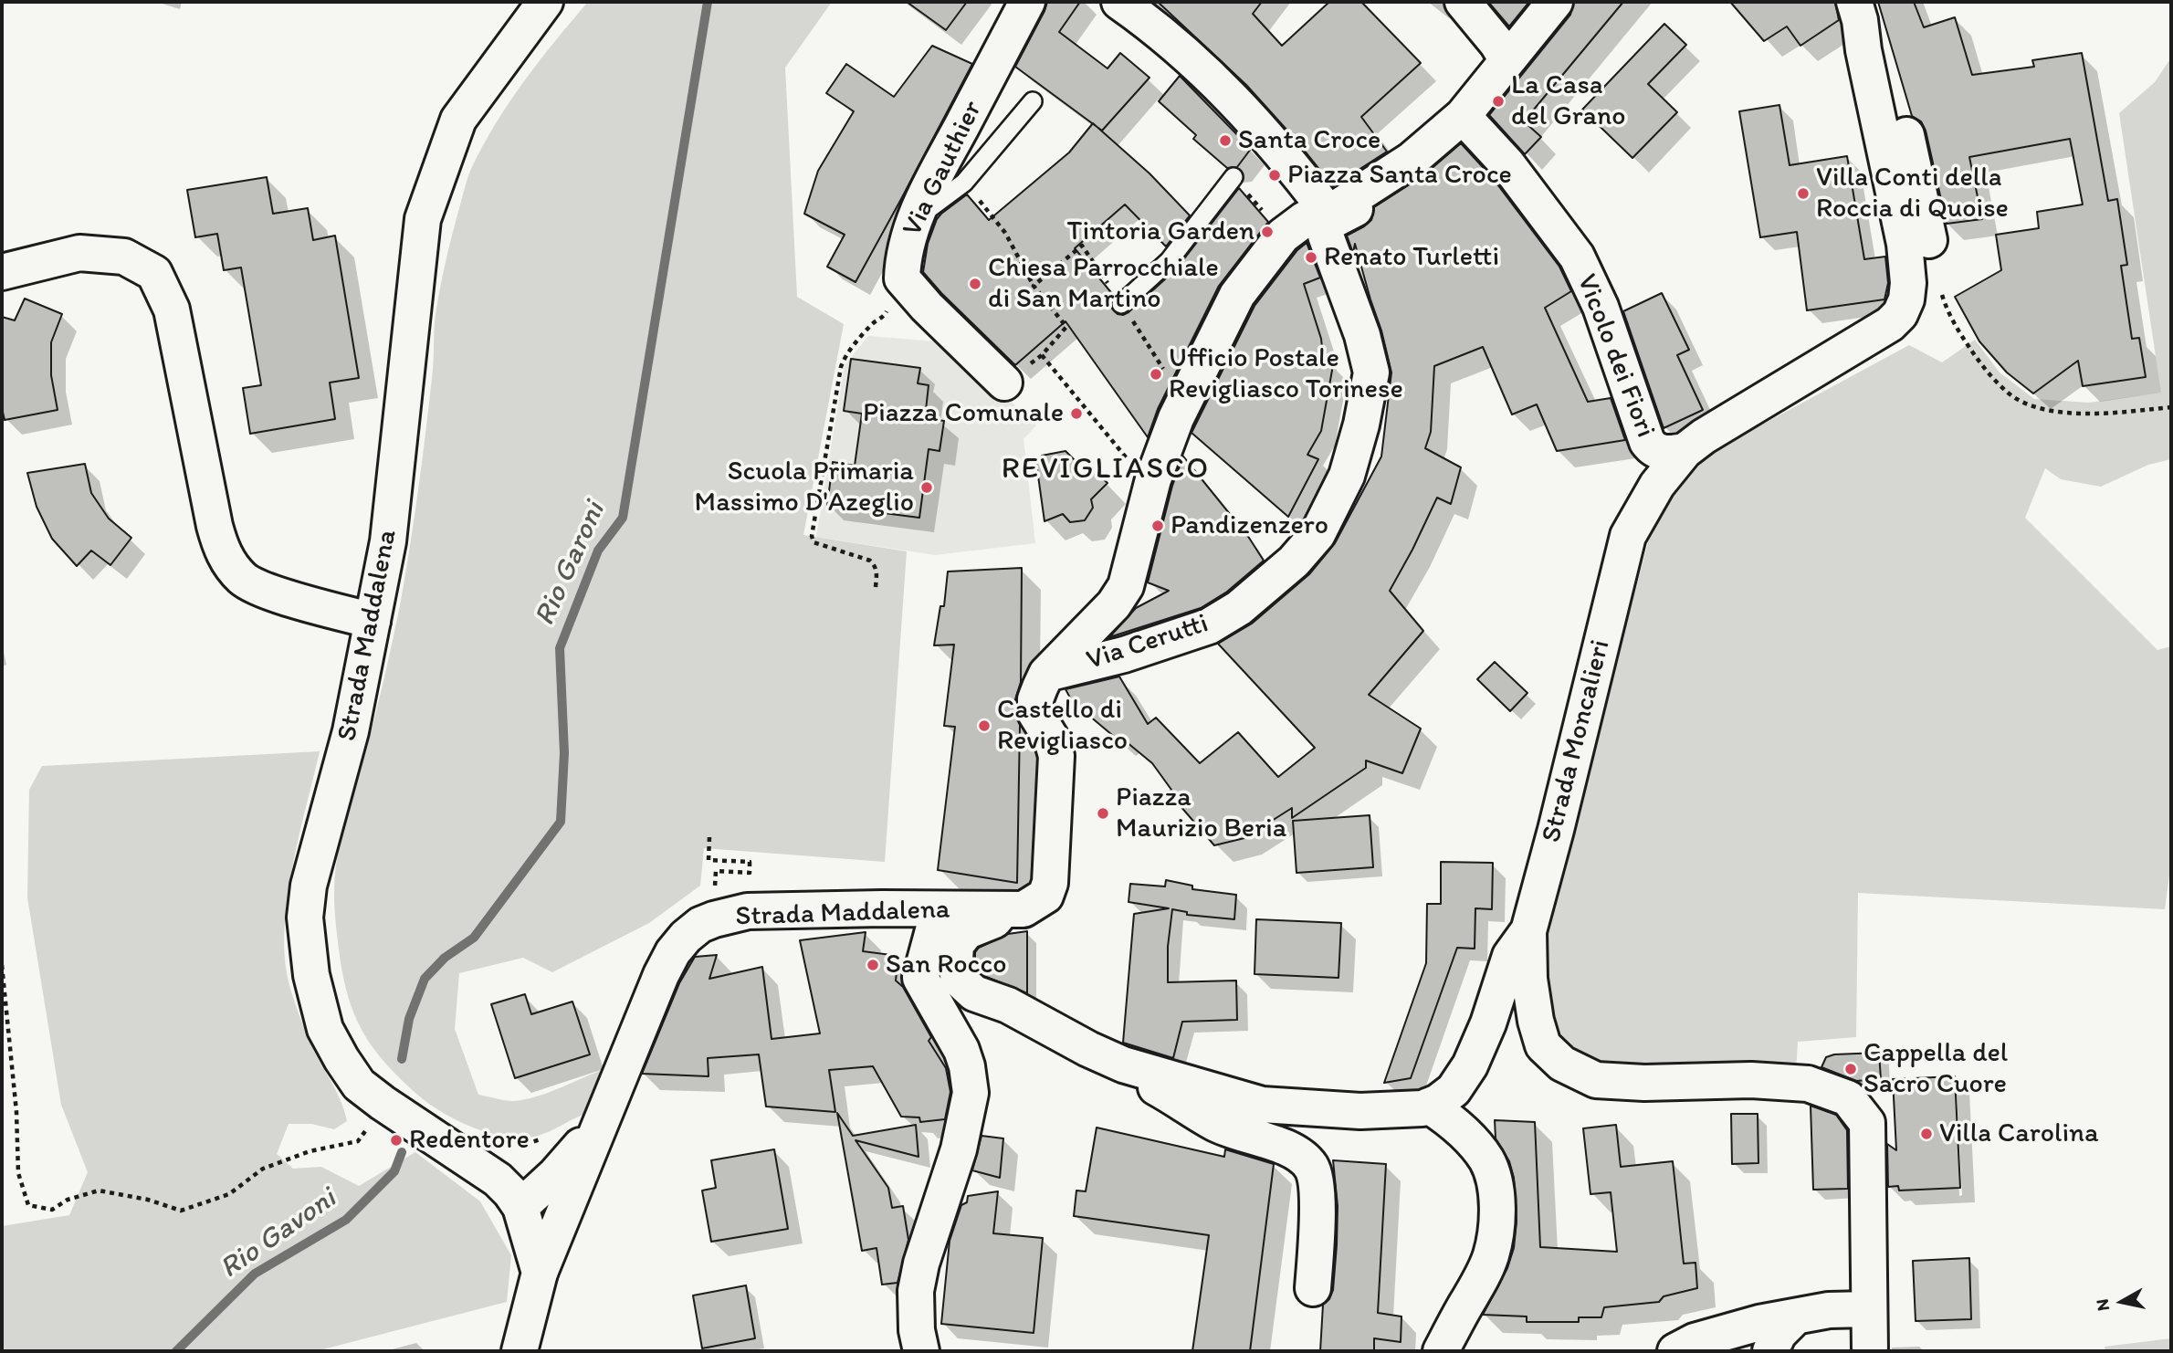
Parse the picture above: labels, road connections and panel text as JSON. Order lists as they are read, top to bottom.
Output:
{
  "streets": {
    "street": [
      "Via Gauthier",
      "Vicolo dei Fiori",
      "Strada Maddalena",
      "Via Cerutti",
      "Strada Moncalieri"
    ]
  },
  "crossings": [
    ["Vicolo dei Fiori", "Strada Moncalieri"]
  ],
  "districts": ["REVIGLIASCO"],
  "water": ["Rio Garoni", "Rio Gavoni"],
  "places": [
    "La Casa del Grano",
    "Santa Croce",
    "Piazza Santa Croce",
    "Villa Conti della Roccia di Quoise",
    "Tintoria Garden",
    "Renato Turletti",
    "Chiesa Parrocchiale di San Martino",
    "Ufficio Postale Revigliasco Torinese",
    "Piazza Comunale",
    "Scuola Primaria Massimo D'Azeglio",
    "Pandizenzero",
    "Castello di Revigliasco",
    "Piazza Maurizio Beria",
    "San Rocco",
    "Cappella del Sacro Cuore",
    "Villa Carolina",
    "Redentore"
  ],
  "north": "left"
}
